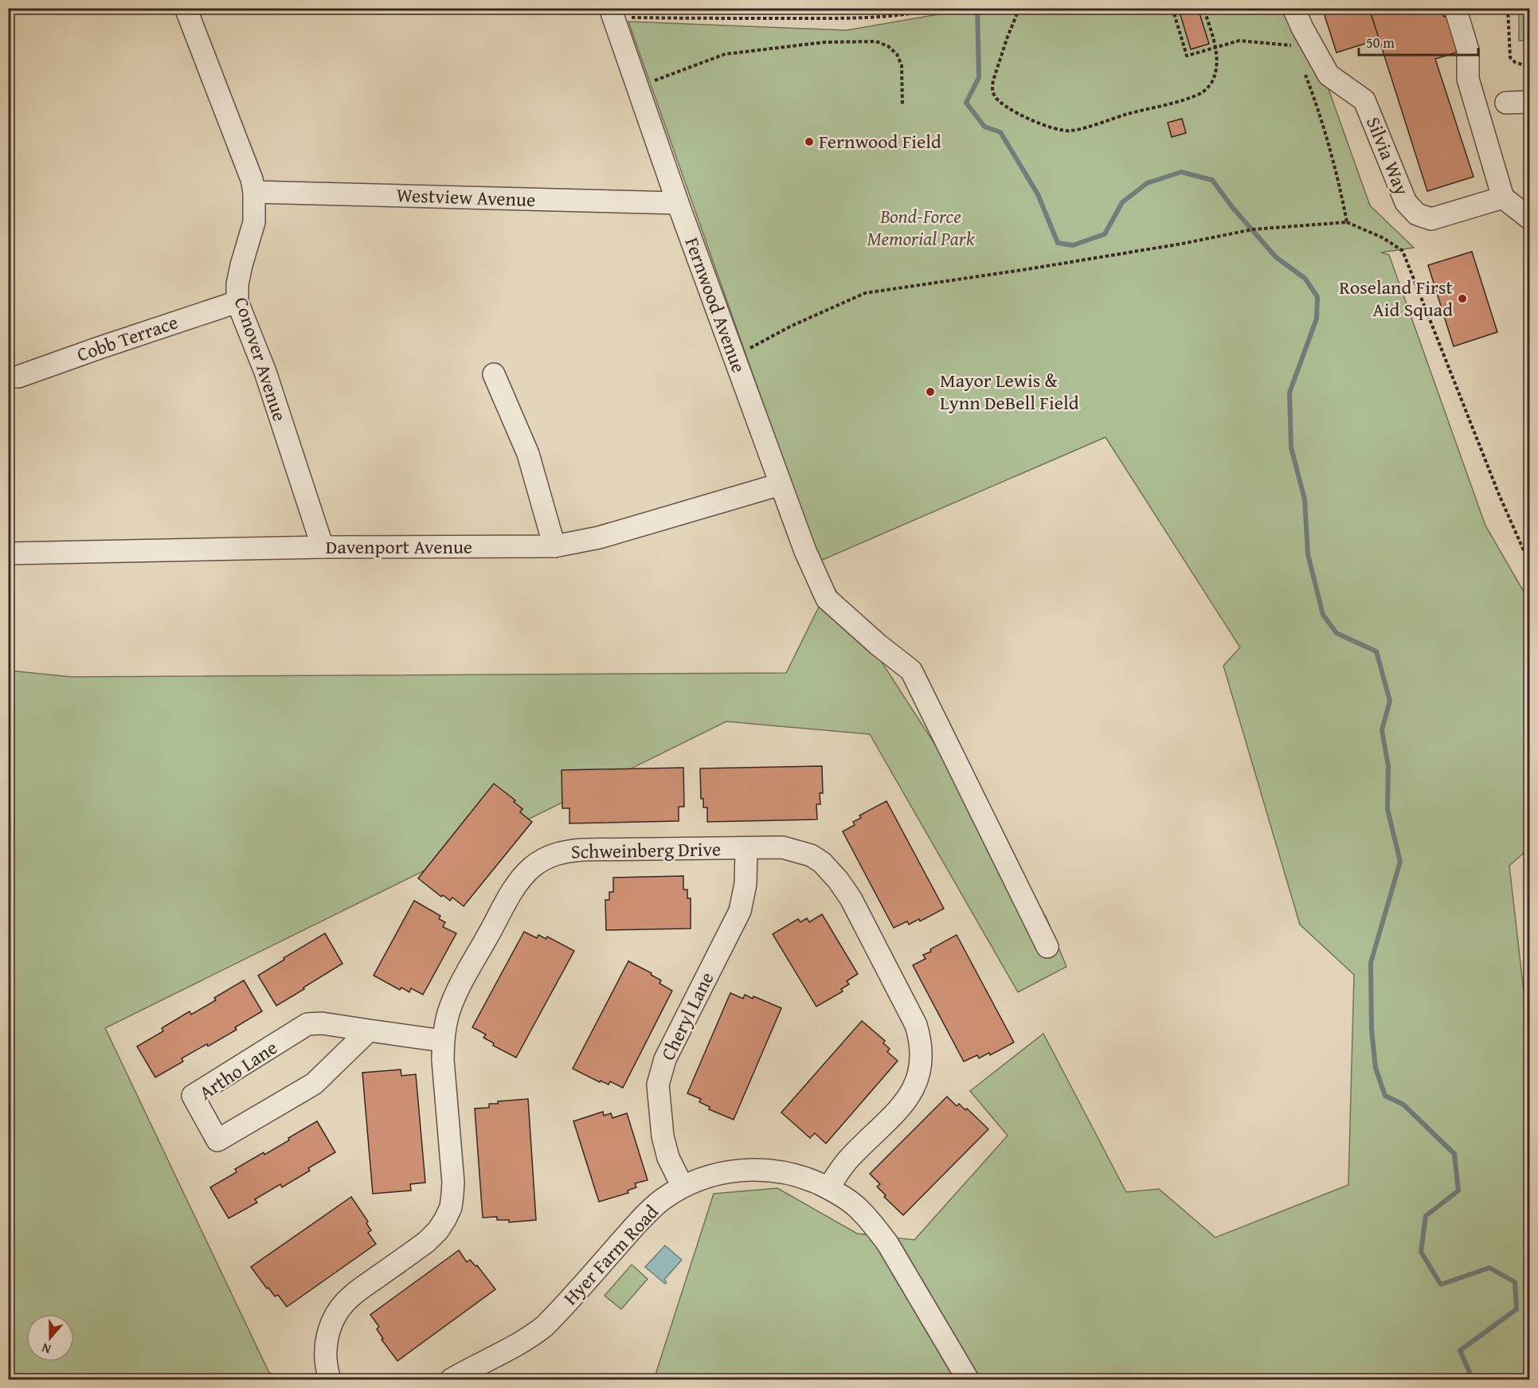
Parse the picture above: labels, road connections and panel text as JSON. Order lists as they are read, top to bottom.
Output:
{
  "streets": {
    "street": [
      "Silvia Way",
      "Westview Avenue",
      "Fernwood Avenue",
      "Cobb Terrace",
      "Conover Avenue",
      "Davenport Avenue",
      "Schweinberg Drive",
      "Cheryl Lane",
      "Artho Lane",
      "Hyer Farm Road"
    ]
  },
  "crossings": [
    ["Westview Avenue", "Fernwood Avenue"],
    ["Westview Avenue", "Conover Avenue"],
    ["Fernwood Avenue", "Davenport Avenue"],
    ["Cobb Terrace", "Conover Avenue"],
    ["Conover Avenue", "Davenport Avenue"],
    ["Schweinberg Drive", "Cheryl Lane"],
    ["Schweinberg Drive", "Artho Lane"],
    ["Schweinberg Drive", "Hyer Farm Road"],
    ["Cheryl Lane", "Hyer Farm Road"]
  ],
  "parks": ["Bond-Force Memorial Park"],
  "places": ["Fernwood Field", "Roseland First Aid Squad", "Mayor Lewis & Lynn DeBell Field"],
  "scale_bar": "50 m",
  "north": "bottom"
}
